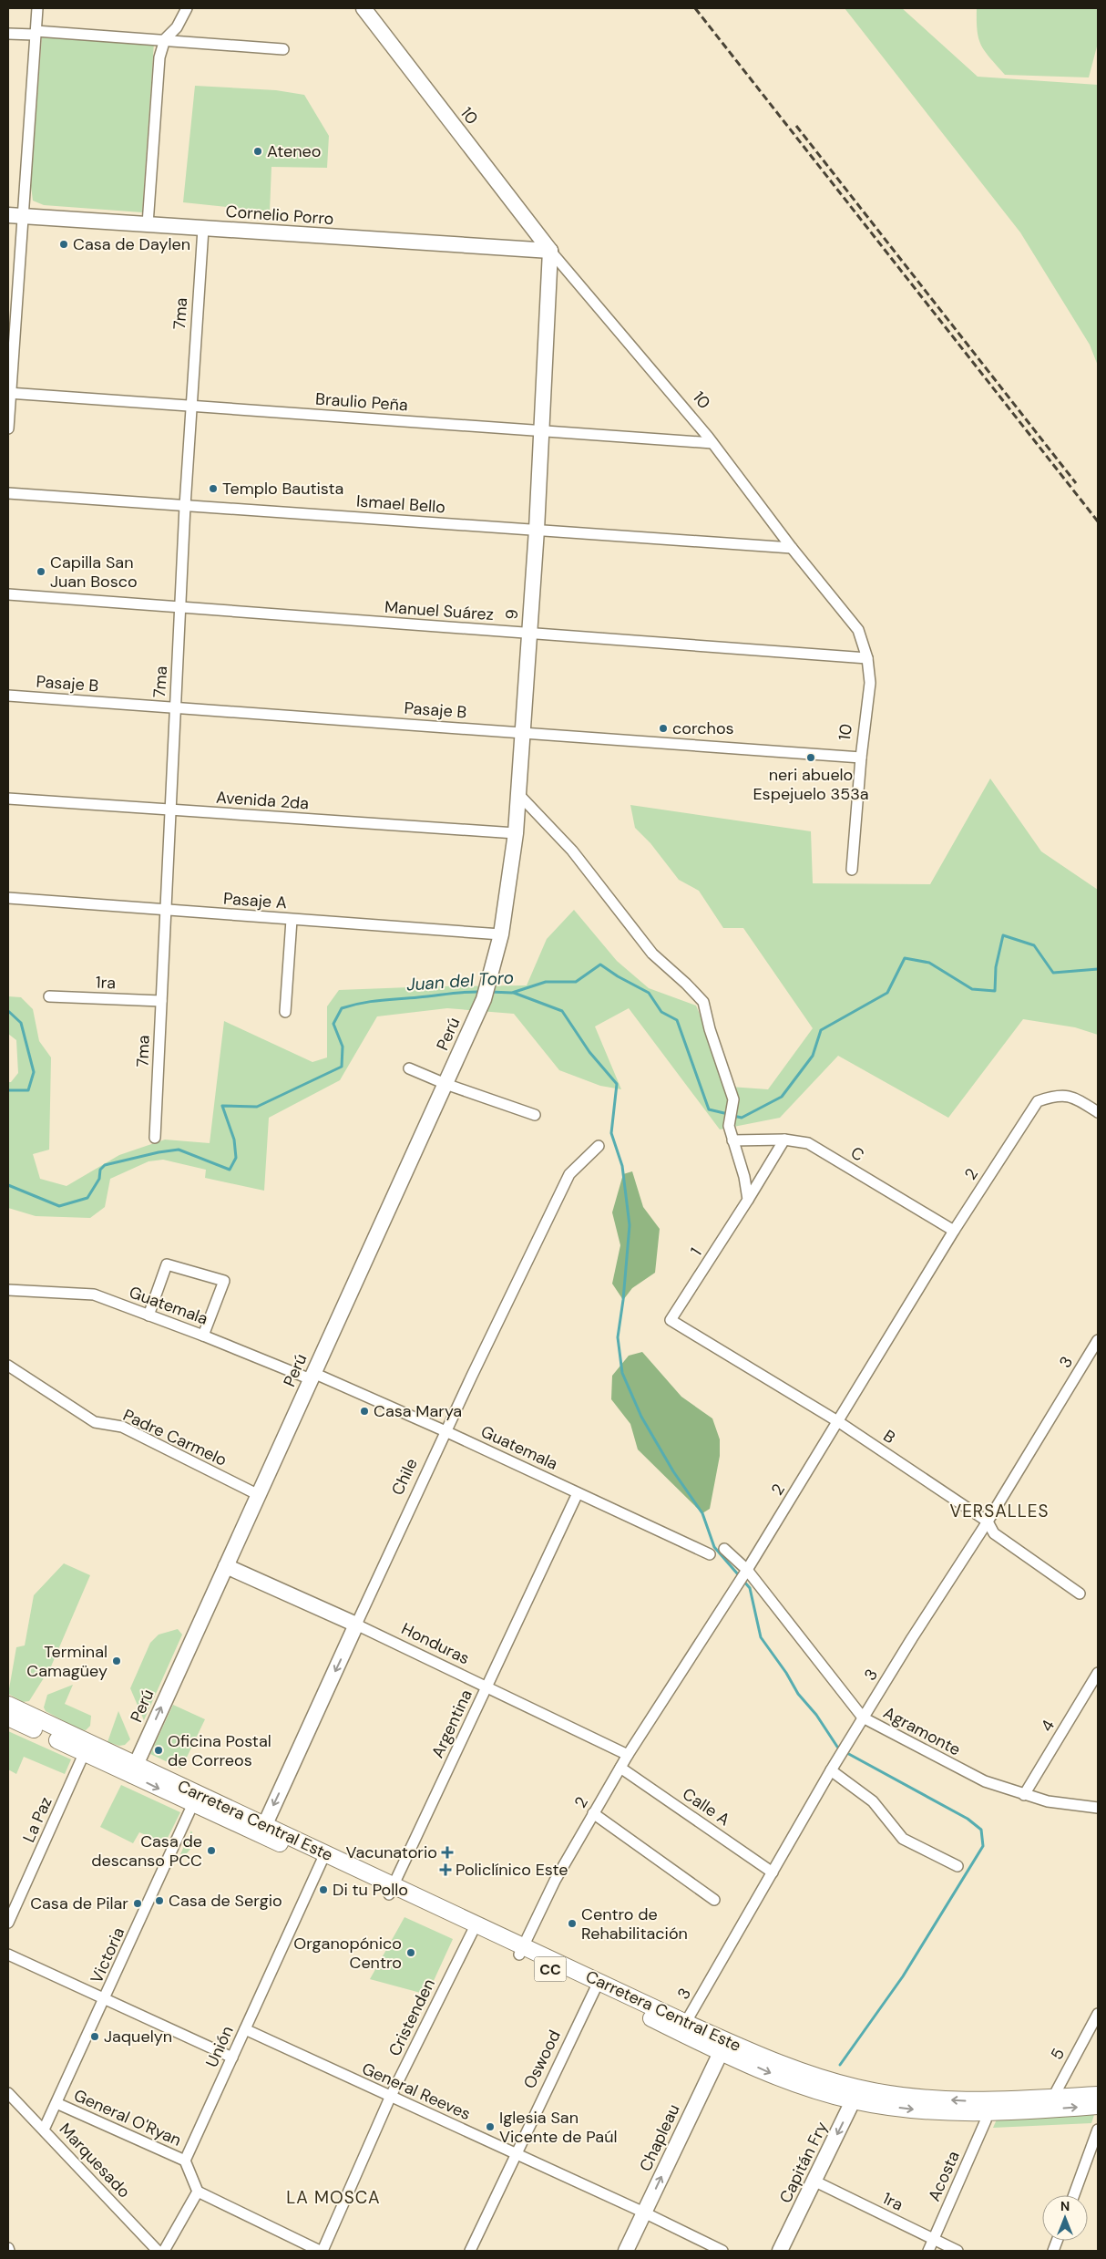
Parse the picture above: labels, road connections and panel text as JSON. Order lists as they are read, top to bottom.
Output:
{
  "streets": {
    "main road": ["Carretera Central Este", "CC"],
    "street": [
      "10",
      "Cornelio Porro",
      "7ma",
      "Braulio Peña",
      "Ismael Bello",
      "Manuel Suárez",
      "9",
      "Pasaje B",
      "Avenida 2da",
      "Pasaje A",
      "1ra",
      "Perú",
      "C",
      "2",
      "1",
      "Guatemala",
      "3",
      "B",
      "Padre Carmelo",
      "Chile",
      "Honduras",
      "Argentina",
      "4",
      "Agramonte",
      "Calle A",
      "La Paz",
      "Victoria",
      "Cristenden",
      "Unión",
      "5",
      "Oswood",
      "General Reeves",
      "General O'Ryan",
      "Chapleau",
      "Marquesado",
      "Capitán Fry",
      "Acosta"
    ]
  },
  "crossings": [
    ["10", "Cornelio Porro"],
    ["10", "Braulio Peña"],
    ["10", "Ismael Bello"],
    ["10", "Manuel Suárez"],
    ["10", "9"],
    ["10", "Pasaje B"],
    ["Cornelio Porro", "7ma"],
    ["Cornelio Porro", "9"],
    ["7ma", "Braulio Peña"],
    ["7ma", "Ismael Bello"],
    ["7ma", "Manuel Suárez"],
    ["7ma", "Pasaje B"],
    ["7ma", "Avenida 2da"],
    ["7ma", "Pasaje A"],
    ["7ma", "1ra"],
    ["Braulio Peña", "9"],
    ["Ismael Bello", "9"],
    ["Manuel Suárez", "9"],
    ["9", "Pasaje B"],
    ["9", "Avenida 2da"],
    ["9", "Pasaje A"],
    ["9", "Perú"],
    ["1ra", "Capitán Fry"],
    ["1ra", "Acosta"],
    ["Perú", "Guatemala"],
    ["Perú", "Padre Carmelo"],
    ["Perú", "Honduras"],
    ["Perú", "Carretera Central Este"],
    ["C", "2"],
    ["C", "1"],
    ["2", "B"],
    ["2", "Honduras"],
    ["2", "Agramonte"],
    ["2", "Calle A"],
    ["2", "Carretera Central Este"],
    ["1", "B"],
    ["Guatemala", "Chile"],
    ["Guatemala", "Argentina"],
    ["3", "B"],
    ["3", "Agramonte"],
    ["3", "Calle A"],
    ["3", "Carretera Central Este"],
    ["Chile", "Honduras"],
    ["Chile", "Carretera Central Este"],
    ["Honduras", "Argentina"],
    ["Argentina", "Carretera Central Este"],
    ["4", "Agramonte"],
    ["La Paz", "Carretera Central Este"],
    ["Carretera Central Este", "Victoria"],
    ["Carretera Central Este", "Cristenden"],
    ["Carretera Central Este", "Unión"],
    ["Carretera Central Este", "5"],
    ["Carretera Central Este", "Oswood"],
    ["Carretera Central Este", "Chapleau"],
    ["Carretera Central Este", "Capitán Fry"],
    ["Carretera Central Este", "Acosta"],
    ["Victoria", "General O'Ryan"],
    ["Victoria", "Marquesado"],
    ["Cristenden", "General Reeves"],
    ["Unión", "General Reeves"],
    ["Unión", "General O'Ryan"],
    ["Oswood", "General Reeves"],
    ["General Reeves", "Chapleau"]
  ],
  "one_way": ["Chapleau", "Capitán Fry"],
  "districts": ["VERSALLES", "LA MOSCA"],
  "water": ["Juan del Toro"],
  "places": {
    "other": [
      "Ateneo",
      "Casa de Daylen",
      "Templo Bautista",
      "Capilla San Juan Bosco",
      "corchos",
      "neri abuelo Espejuelo 353a",
      "Casa Marya",
      "Terminal Camagüey",
      "Oficina Postal de Correos",
      "Casa de descanso PCC",
      "Di tu Pollo",
      "Casa de Sergio",
      "Casa de Pilar",
      "Centro de Rehabilitación",
      "Organopónico Centro",
      "Jaquelyn",
      "Iglesia San Vicente de Paúl"
    ],
    "health": ["Vacunatorio", "Policlínico Este"]
  },
  "north": "top"
}
